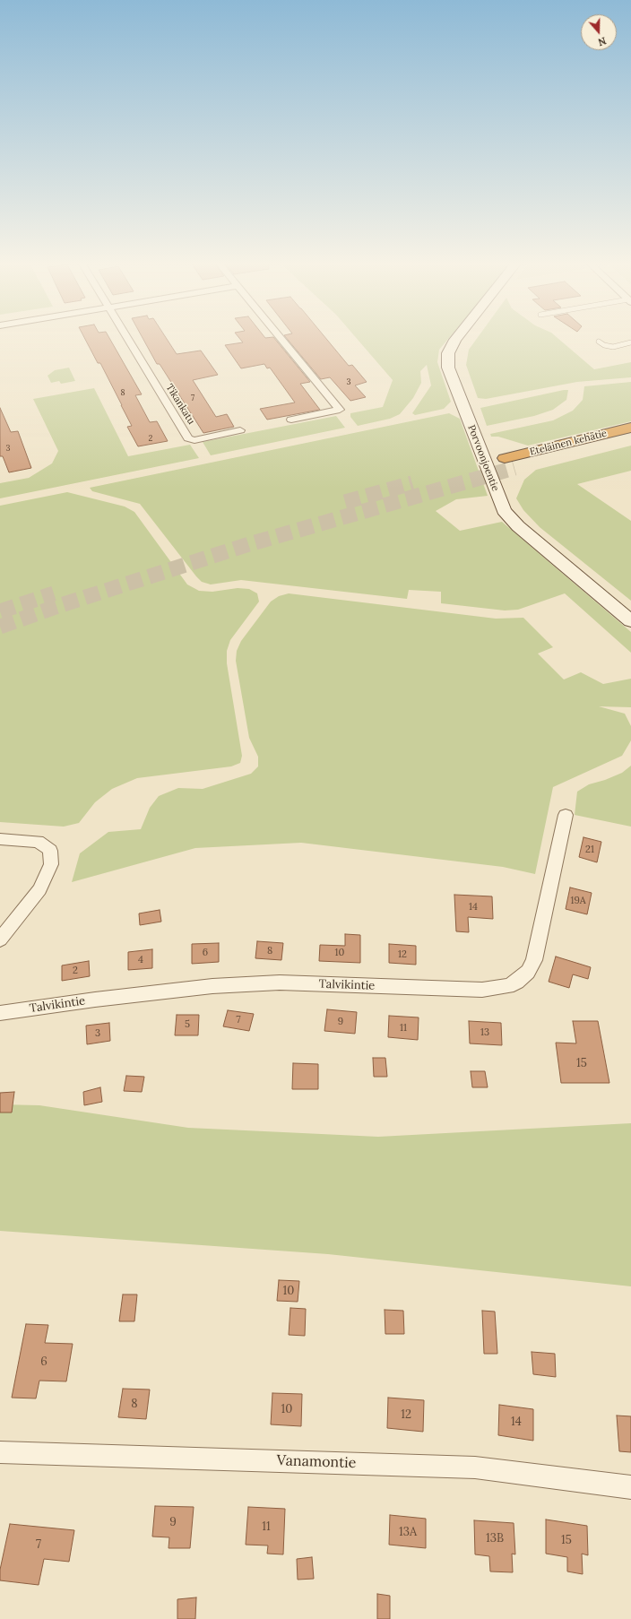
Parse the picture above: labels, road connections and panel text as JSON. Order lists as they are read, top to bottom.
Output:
{
  "streets": {
    "highway": ["Eteläinen kehätie"],
    "street": [
      "Tikankatu",
      "Porvoonjoentie",
      "Talvikintie",
      "Vanamontie"
    ]
  },
  "house_numbers": [
    "3",
    "8",
    "7",
    "2",
    "3",
    "21",
    "19A",
    "14",
    "8",
    "6",
    "10",
    "12",
    "4",
    "2",
    "7",
    "9",
    "5",
    "11",
    "13",
    "3",
    "15",
    "10",
    "6",
    "8",
    "10",
    "12",
    "14",
    "9",
    "11",
    "13A",
    "13B",
    "15",
    "7"
  ],
  "north": "bottom"
}
